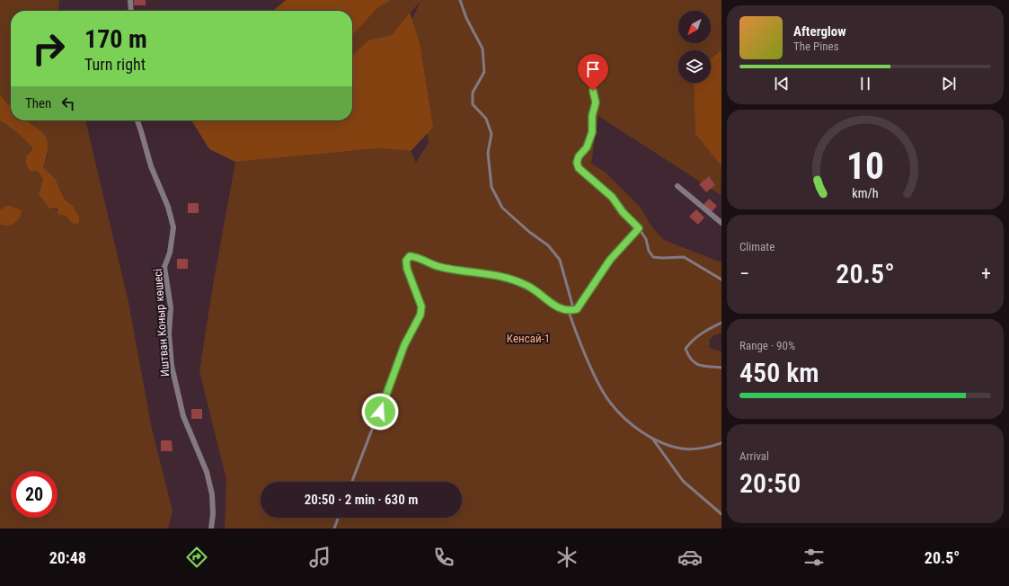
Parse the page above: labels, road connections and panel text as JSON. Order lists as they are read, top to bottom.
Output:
{
  "streets": {
    "street": ["Иштван Коныр көшесі"]
  },
  "parks": ["Кенсай-1"],
  "north": "bottom left",
  "page": {
    "turn": ["170 m", "Turn right"],
    "song": ["Afterglow", "The Pines"],
    "then": "Then",
    "tile": [
      "Climate",
      ["Range · 90%", "450 km"],
      ["Arrival", "20:50"]
    ],
    "heat": ["−", "20.5°", "+"],
    "limit": "20",
    "trip": "20:50 · 2 min · 630 m",
    "tabs": ["20:48", "20.5°"],
    "gauge": ["10", "km/h"]
  }
}
